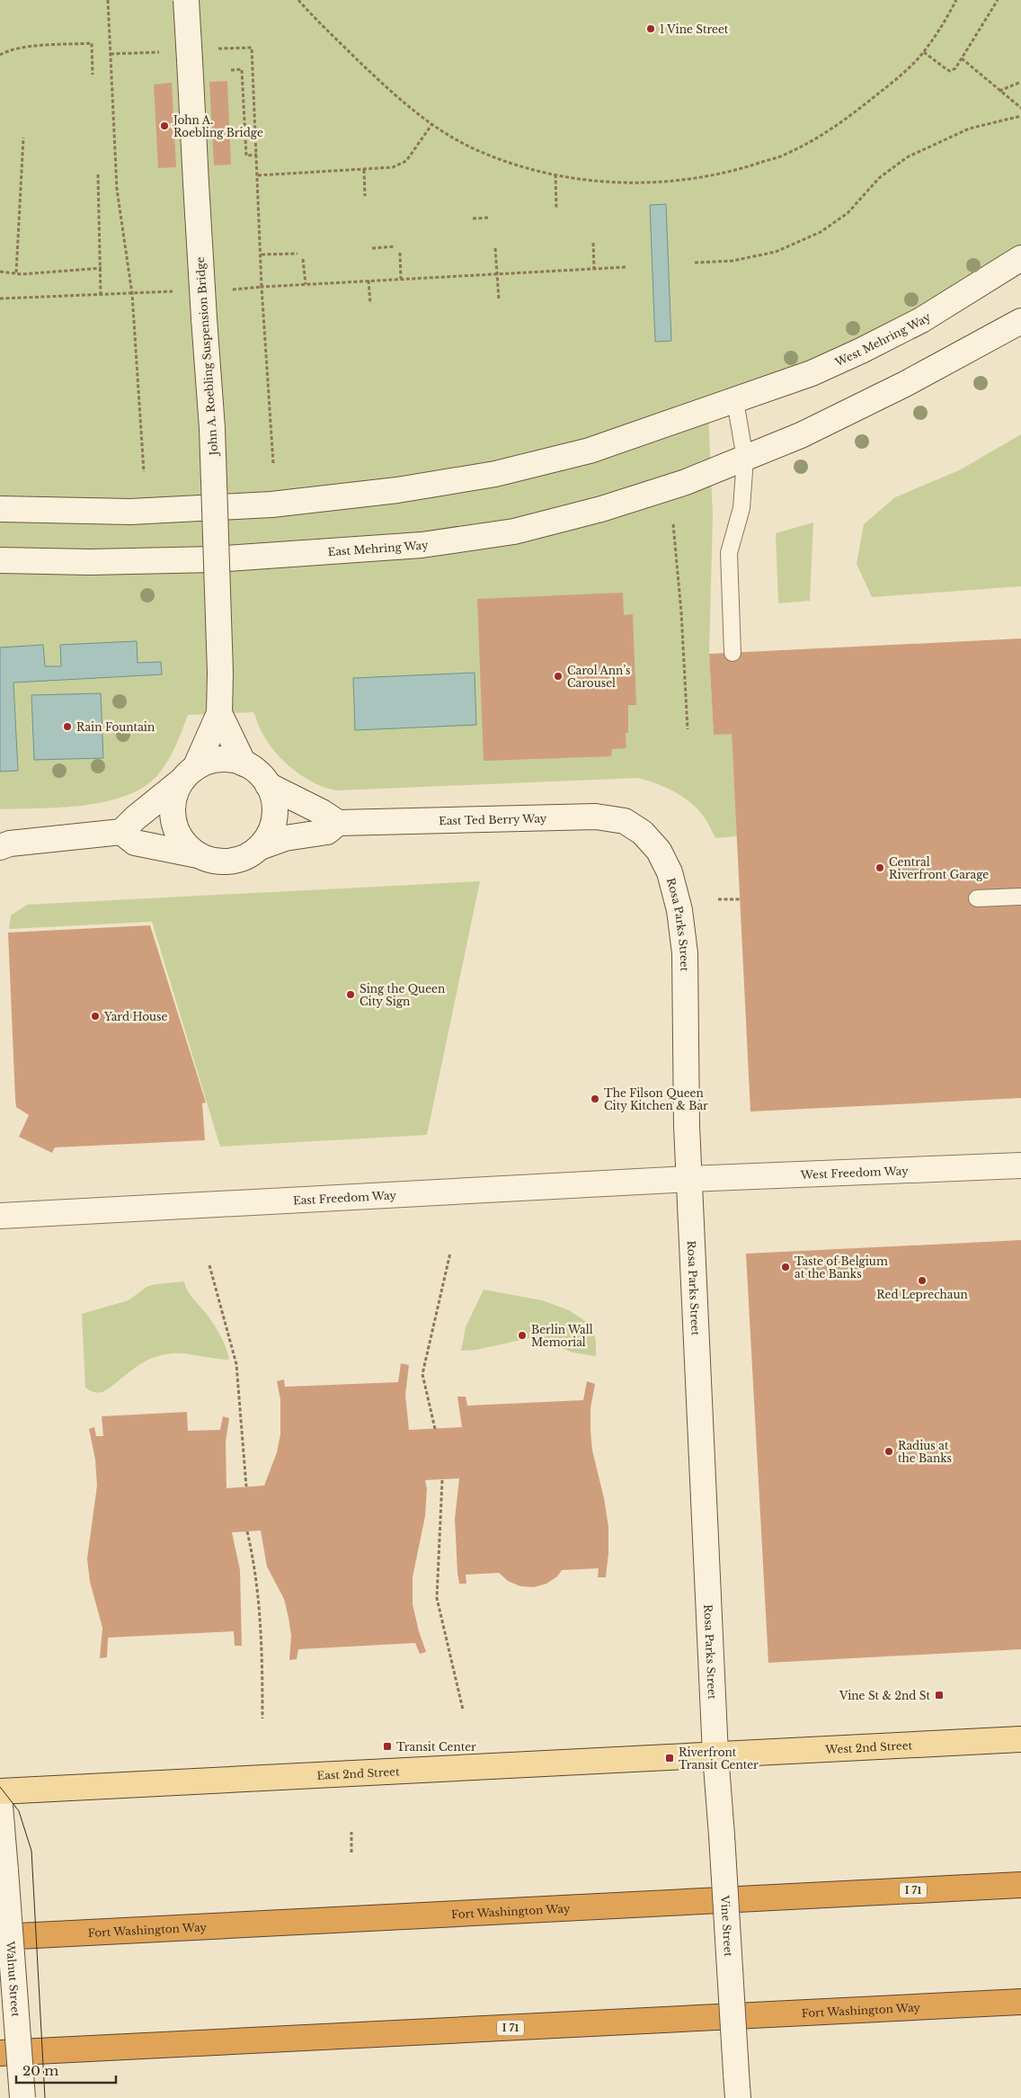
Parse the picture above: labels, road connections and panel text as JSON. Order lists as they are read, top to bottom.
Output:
{
  "streets": {
    "highway": ["I 71", "Fort Washington Way"],
    "main road": [
      "West Mehring Way",
      "John A. Roebling Suspension Bridge",
      "East Mehring Way",
      "East Ted Berry Way",
      "Rosa Parks Street",
      "West Freedom Way",
      "East Freedom Way",
      "West 2nd Street",
      "East 2nd Street",
      "Vine Street",
      "Walnut Street"
    ]
  },
  "crossings": [
    ["John A. Roebling Suspension Bridge", "East Ted Berry Way"],
    ["East Ted Berry Way", "Rosa Parks Street"],
    ["Rosa Parks Street", "West Freedom Way"],
    ["Rosa Parks Street", "East Freedom Way"],
    ["Rosa Parks Street", "West 2nd Street"],
    ["Rosa Parks Street", "East 2nd Street"],
    ["Rosa Parks Street", "Vine Street"],
    ["West Freedom Way", "East Freedom Way"],
    ["West 2nd Street", "East 2nd Street"],
    ["West 2nd Street", "Vine Street"],
    ["East 2nd Street", "Vine Street"]
  ],
  "places": {
    "other": [
      "1 Vine Street",
      "John A. Roebling Bridge",
      "Carol Ann’s Carousel",
      "Rain Fountain",
      "Central Riverfront Garage",
      "Sing the Queen City Sign",
      "Yard House",
      "The Filson Queen City Kitchen & Bar",
      "Taste of Belgium at the Banks",
      "Red Leprechaun",
      "Berlin Wall Memorial",
      "Radius at the Banks"
    ],
    "transit": ["Vine St & 2nd St", "Transit Center", "Riverfront Transit Center"]
  },
  "scale_bar": "20 m"
}
